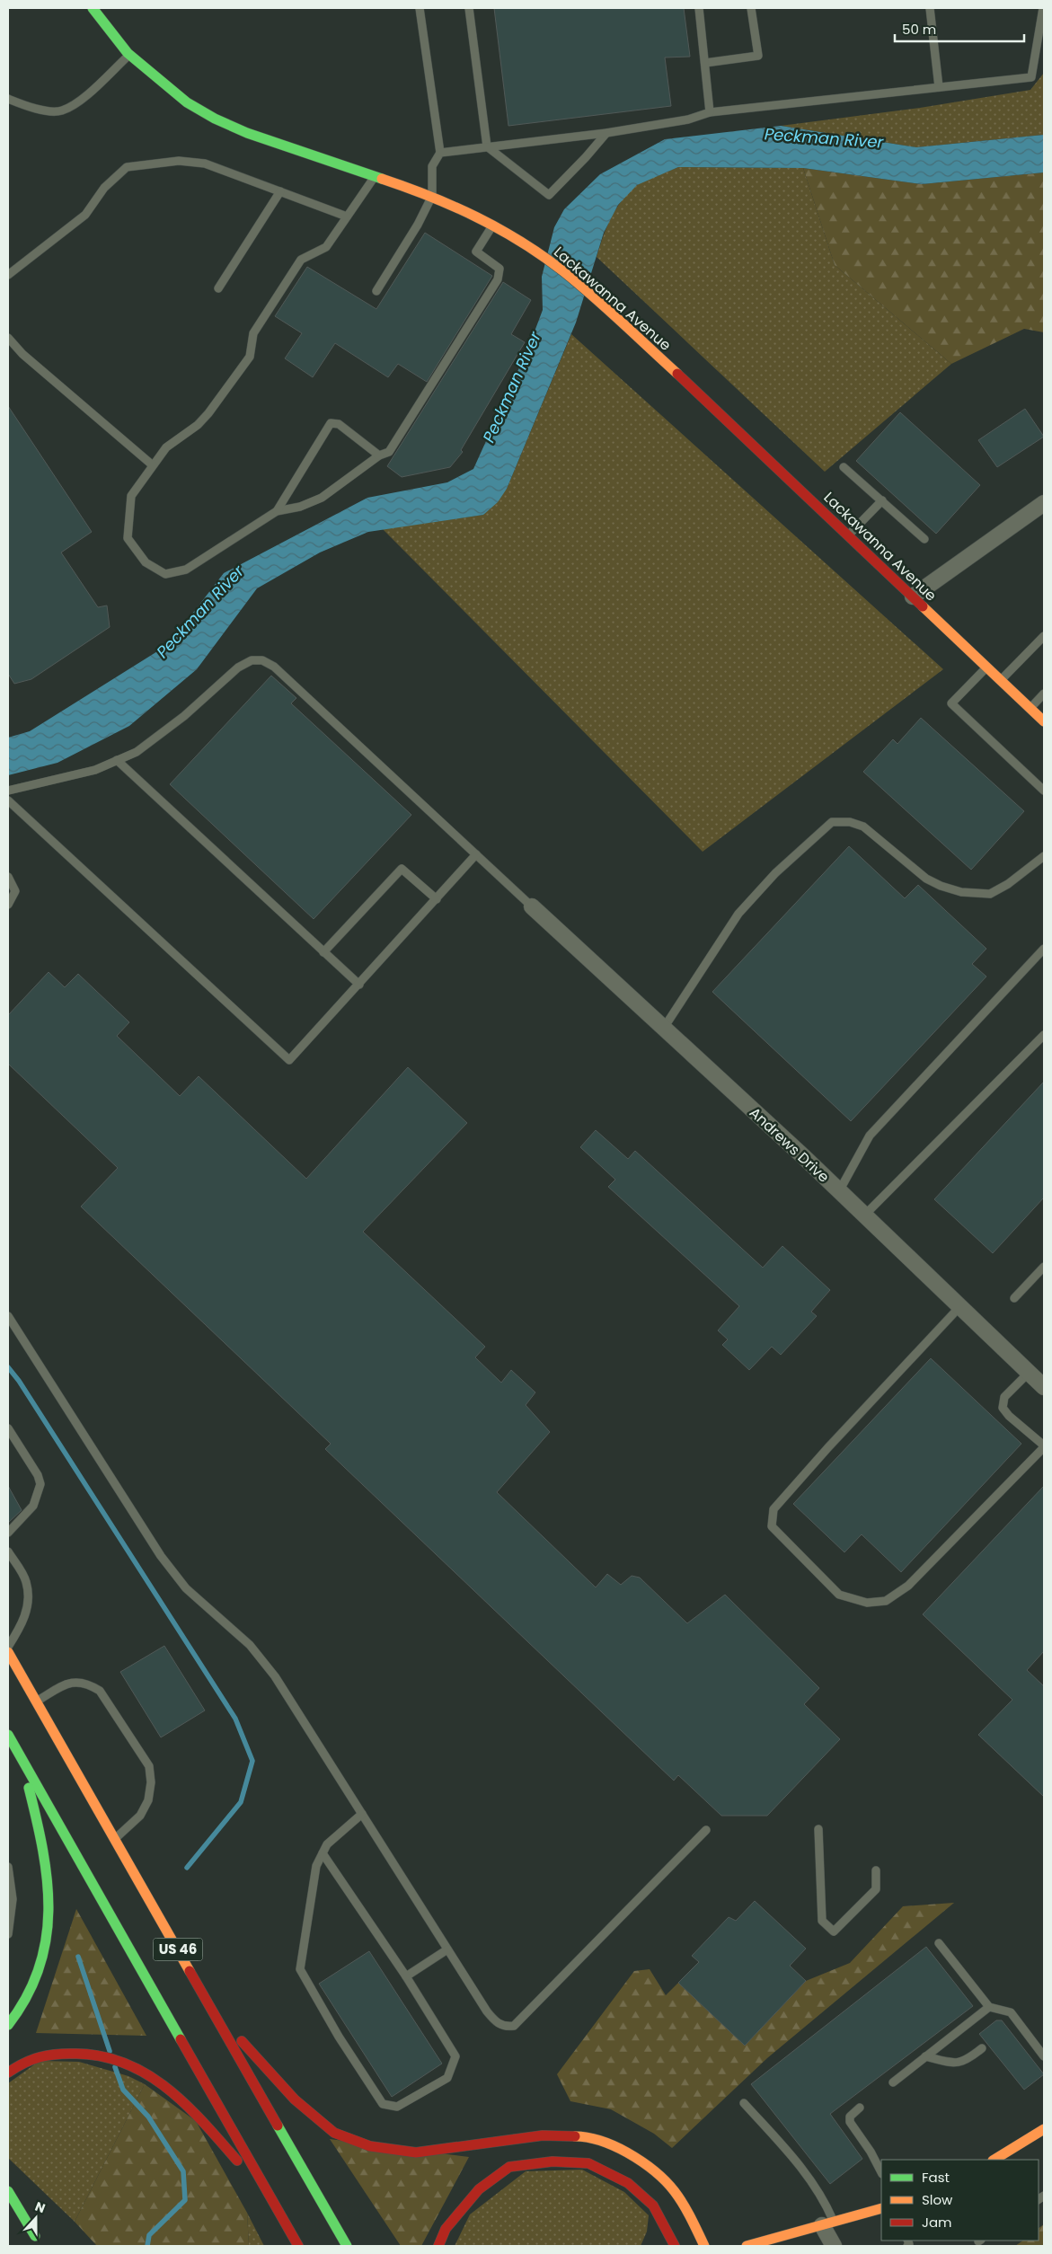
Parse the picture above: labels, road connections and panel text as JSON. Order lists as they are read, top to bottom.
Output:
{
  "streets": {
    "main road": ["Lackawanna Avenue", "US 46"],
    "street": ["Andrews Drive"]
  },
  "water": ["Peckman River"],
  "legend": ["Fast", "Slow", "Jam"],
  "scale_bar": "50 m",
  "north": "top"
}
